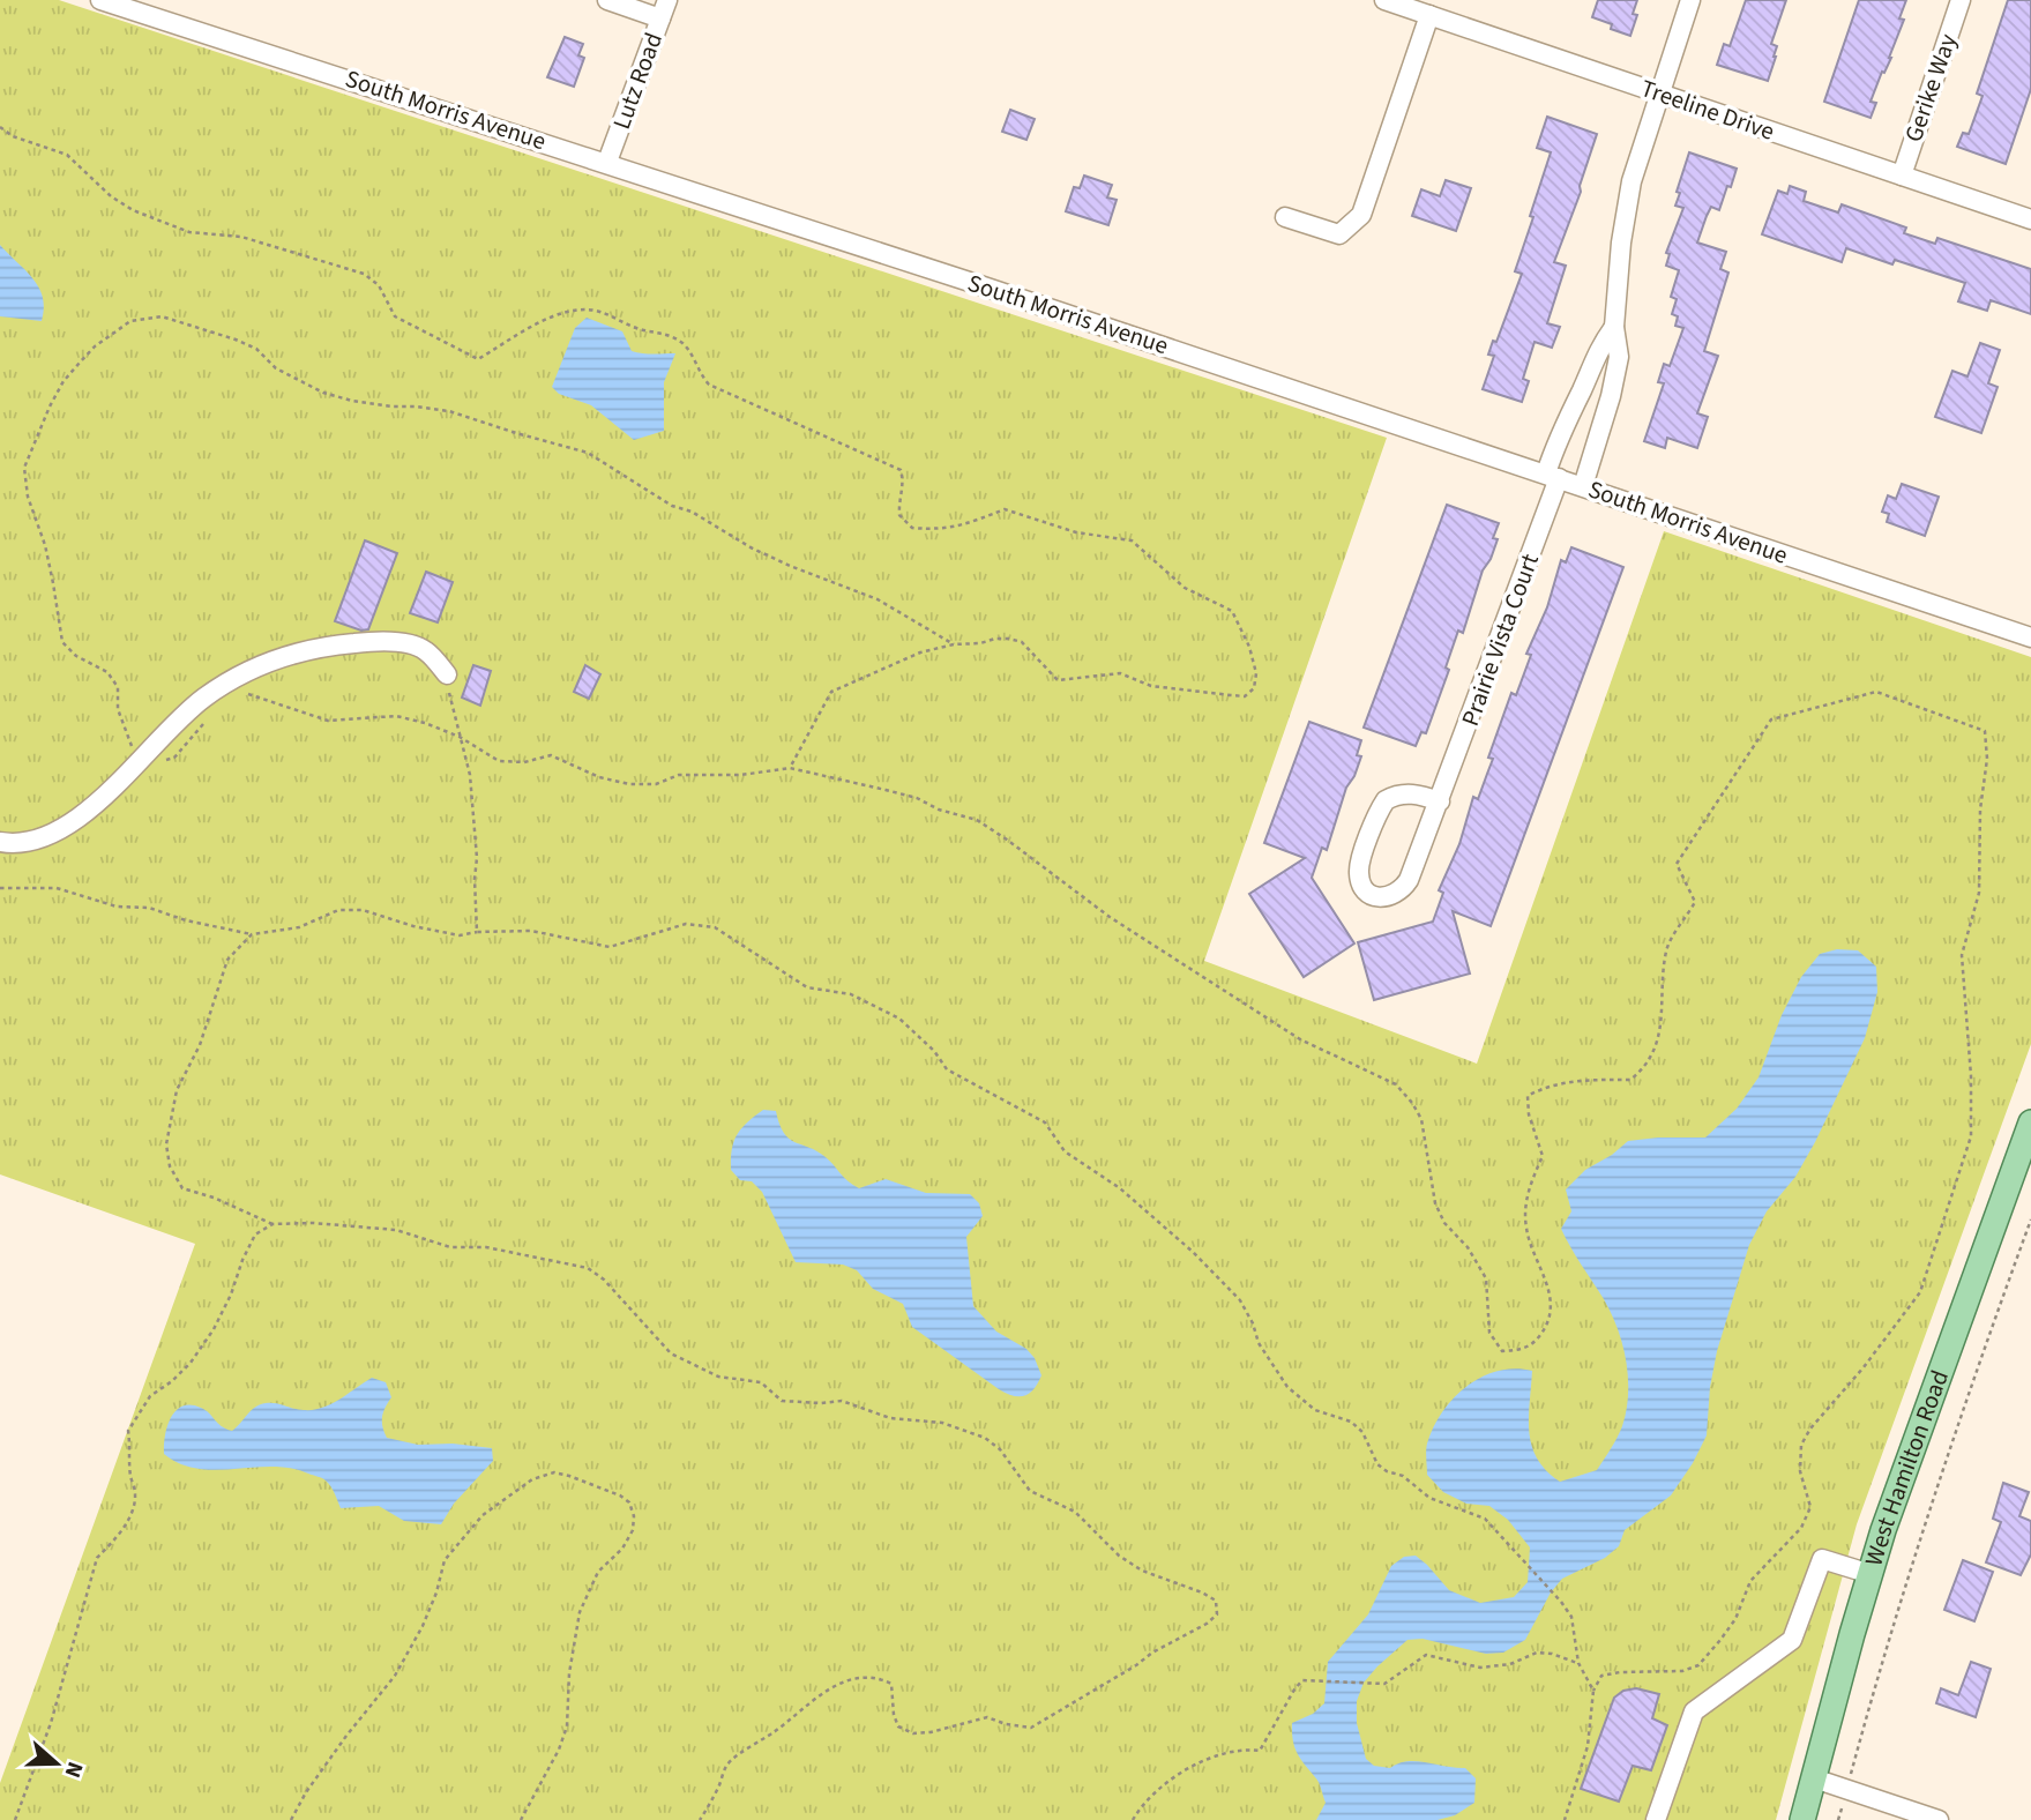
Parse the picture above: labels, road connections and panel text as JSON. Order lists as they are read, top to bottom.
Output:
{
  "streets": {
    "main road": ["West Hamilton Road"],
    "street": [
      "Lutz Road",
      "Gerike Way",
      "South Morris Avenue",
      "Treeline Drive",
      "Prairie Vista Court"
    ]
  },
  "crossings": [
    ["Lutz Road", "South Morris Avenue"],
    ["Gerike Way", "Treeline Drive"],
    ["South Morris Avenue", "Prairie Vista Court"]
  ],
  "north": "right"
}
